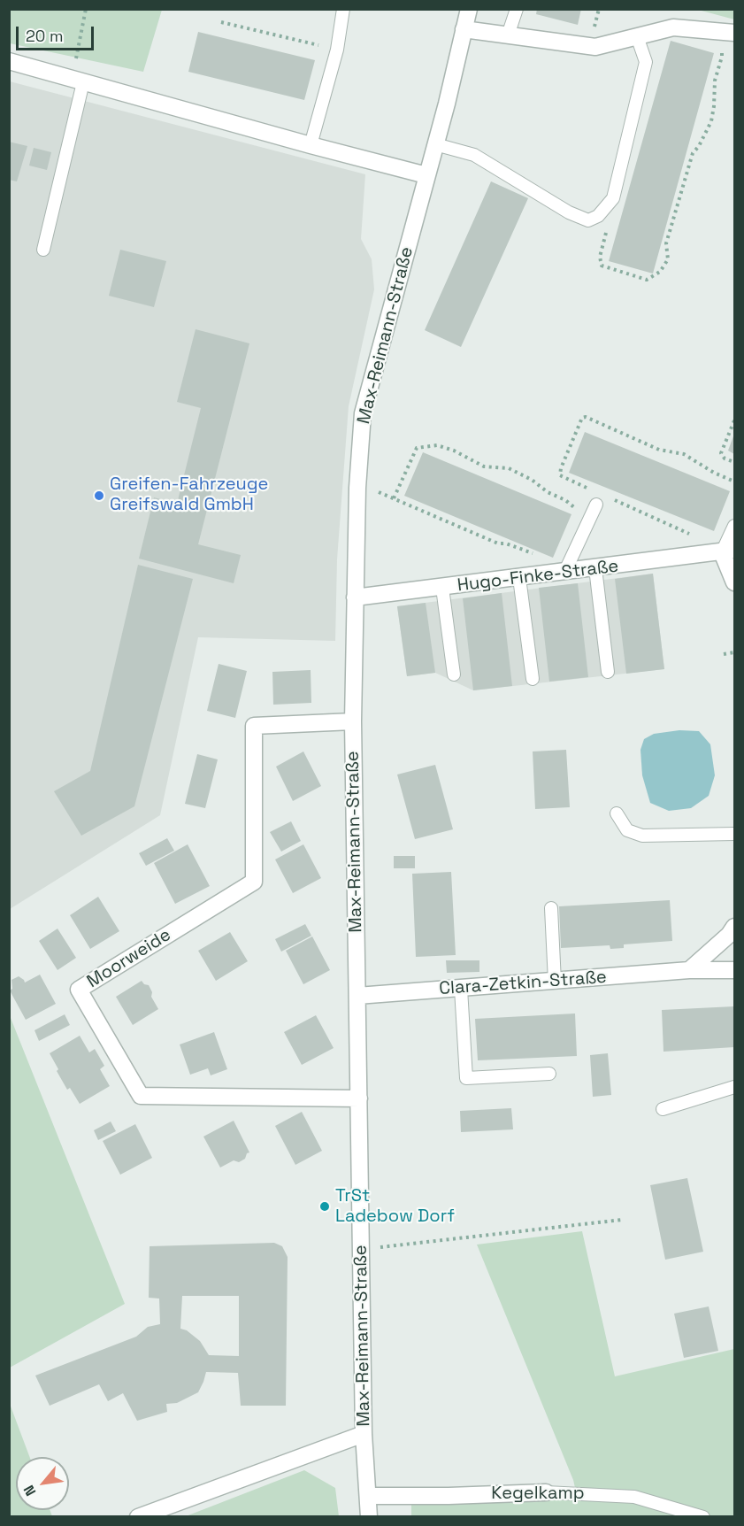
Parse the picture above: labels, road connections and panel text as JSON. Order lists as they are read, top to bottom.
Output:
{
  "streets": {
    "street": [
      "Max-Reimann-Straße",
      "Hugo-Finke-Straße",
      "Moorweide",
      "Clara-Zetkin-Straße",
      "Kegelkamp"
    ]
  },
  "crossings": [
    ["Max-Reimann-Straße", "Hugo-Finke-Straße"],
    ["Max-Reimann-Straße", "Moorweide"],
    ["Max-Reimann-Straße", "Clara-Zetkin-Straße"],
    ["Max-Reimann-Straße", "Kegelkamp"]
  ],
  "places": ["Greifen-Fahrzeuge Greifswald GmbH", "TrSt Ladebow Dorf"],
  "scale_bar": "20 m",
  "north": "bottom left"
}
